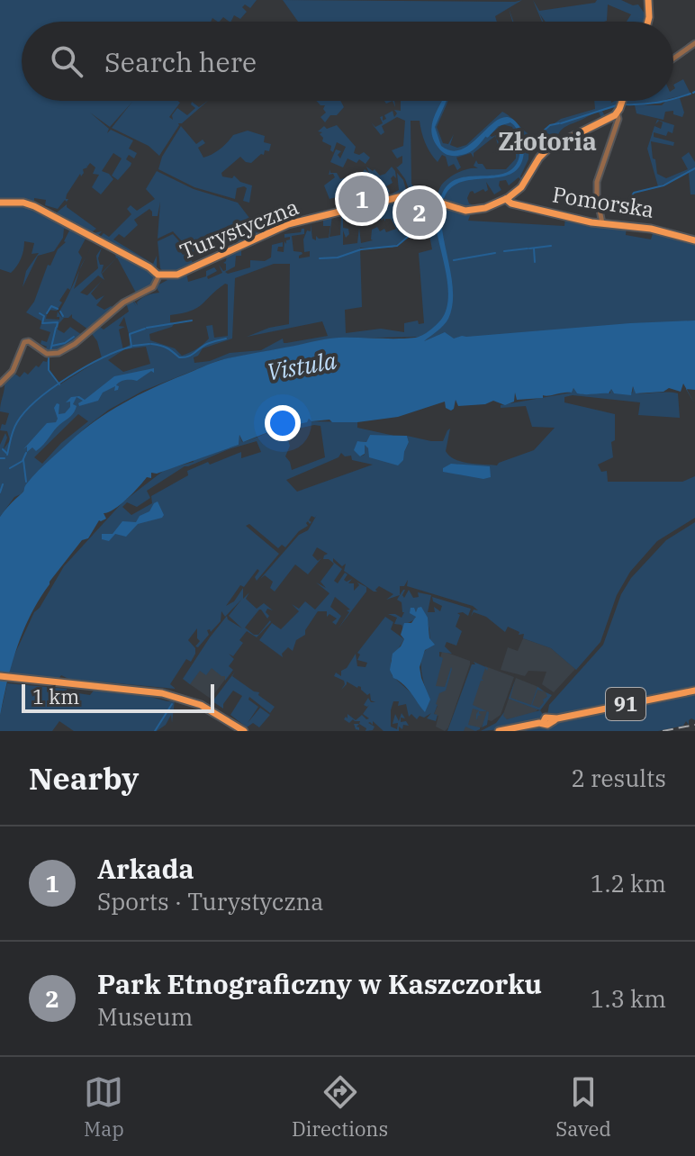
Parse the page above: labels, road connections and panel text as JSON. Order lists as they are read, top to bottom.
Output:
{
  "streets": {
    "main road": ["Pomorska", "Turystyczna", "91"]
  },
  "crossings": [
    ["Pomorska", "Turystyczna"]
  ],
  "districts": ["Złotoria"],
  "water": ["Vistula"],
  "scale_bar": "1 km",
  "page": {
    "search": "Search here",
    "pins": ["1", "2"],
    "scale": "1 km",
    "heading": ["Nearby", "2 results"],
    "list": [
      {
        "mark": "1",
        "name": "Arkada",
        "note": "Sports · Turystyczna",
        "value": "1.2 km"
      },
      {
        "mark": "2",
        "name": "Park Etnograficzny w Kaszczorku",
        "note": "Museum",
        "value": "1.3 km"
      }
    ],
    "nav": ["Map", "Directions", "Saved"]
  }
}
